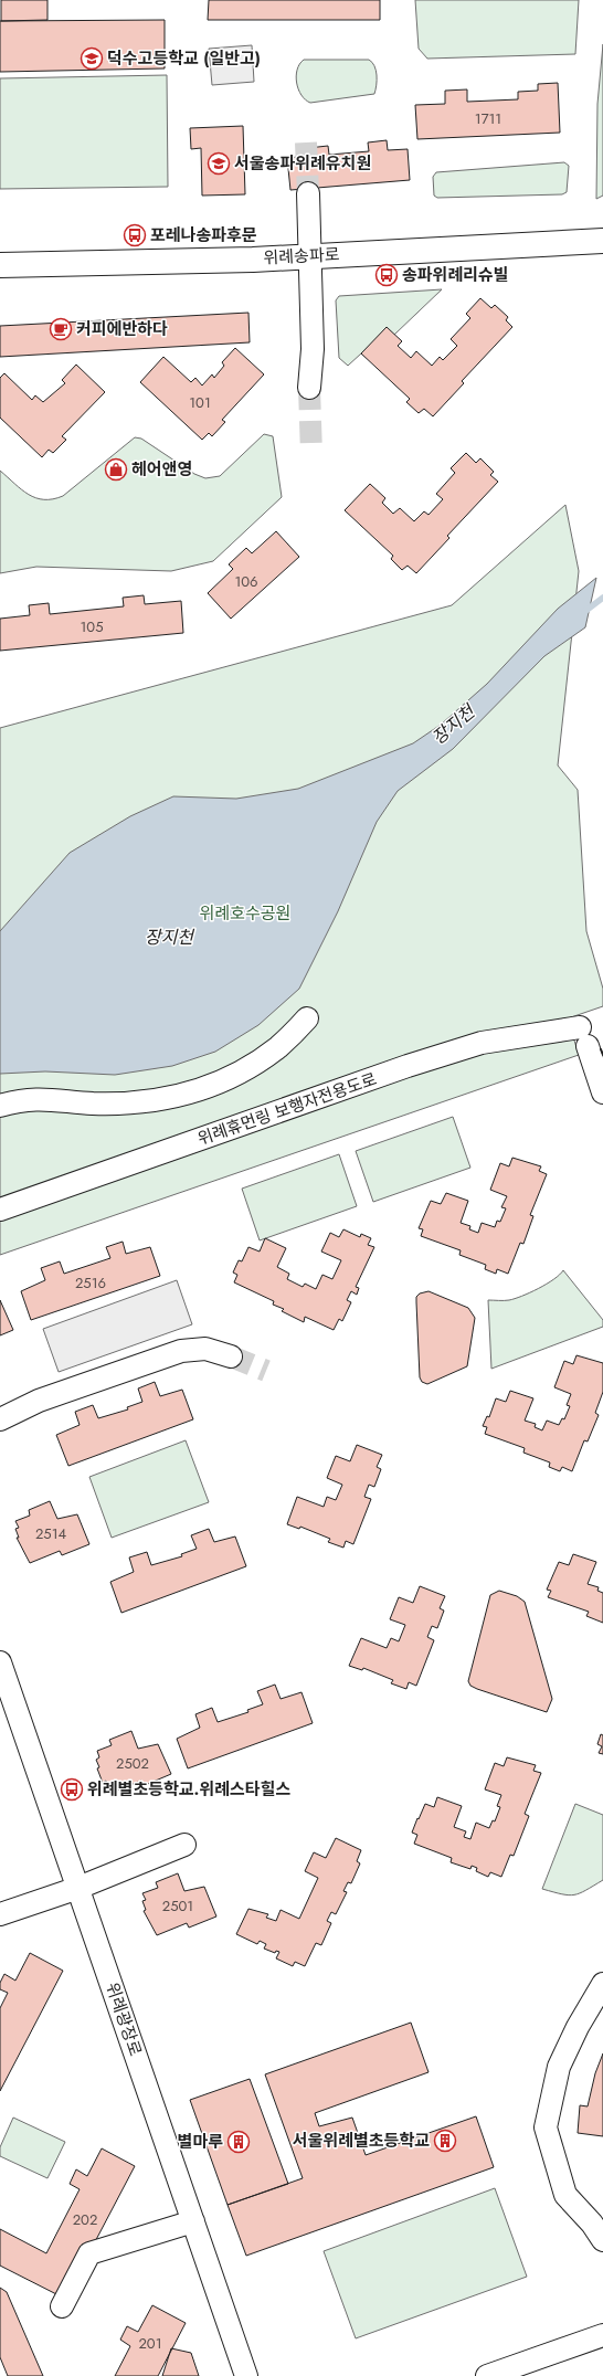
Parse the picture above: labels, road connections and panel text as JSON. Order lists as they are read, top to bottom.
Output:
{
  "streets": {
    "main road": ["위례송파로"],
    "street": ["위례휴먼링 보행자전용도로", "위례광장로"]
  },
  "water": ["장지천"],
  "parks": ["위례호수공원"],
  "places": {
    "school or university": ["덕수고등학교 (일반고)", "서울송파위례유치원"],
    "bus stop": ["포레나송파후문", "송파위례리슈빌", "위례별초등학교.위례스타힐스"],
    "cafe": ["커피에반하다"],
    "shop": ["헤어앤영"],
    "building": ["서울위례별초등학교", "별마루"]
  },
  "house_numbers": [
    "1711",
    "101",
    "106",
    "105",
    "2516",
    "2514",
    "2502",
    "2501",
    "202",
    "201"
  ]
}
